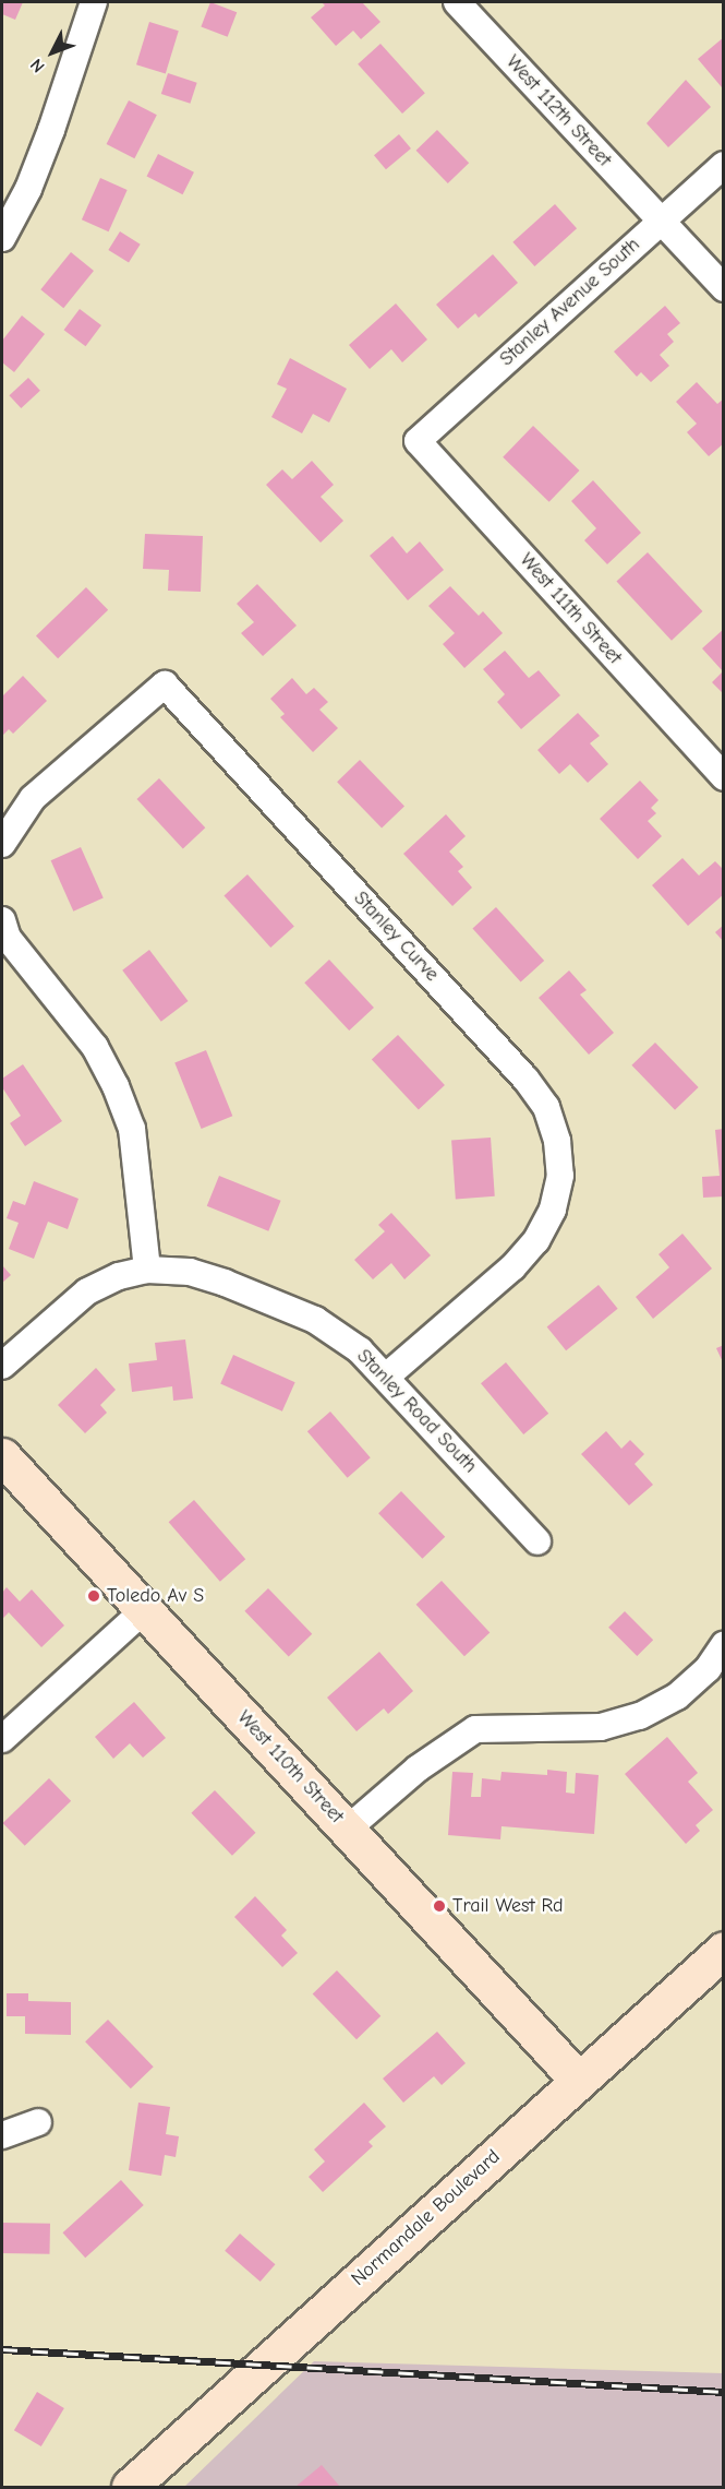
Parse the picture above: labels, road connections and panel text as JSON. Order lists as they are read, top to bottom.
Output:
{
  "streets": {
    "street": [
      "West 112th Street",
      "Stanley Avenue South",
      "West 111th Street",
      "Stanley Curve",
      "Stanley Road South",
      "West 110th Street",
      "Normandale Boulevard"
    ]
  },
  "crossings": [
    ["West 112th Street", "Stanley Avenue South"],
    ["Stanley Avenue South", "West 111th Street"],
    ["Stanley Curve", "Stanley Road South"],
    ["West 110th Street", "Normandale Boulevard"]
  ],
  "places": ["Toledo Av S", "Trail West Rd"],
  "north": "bottom left"
}
